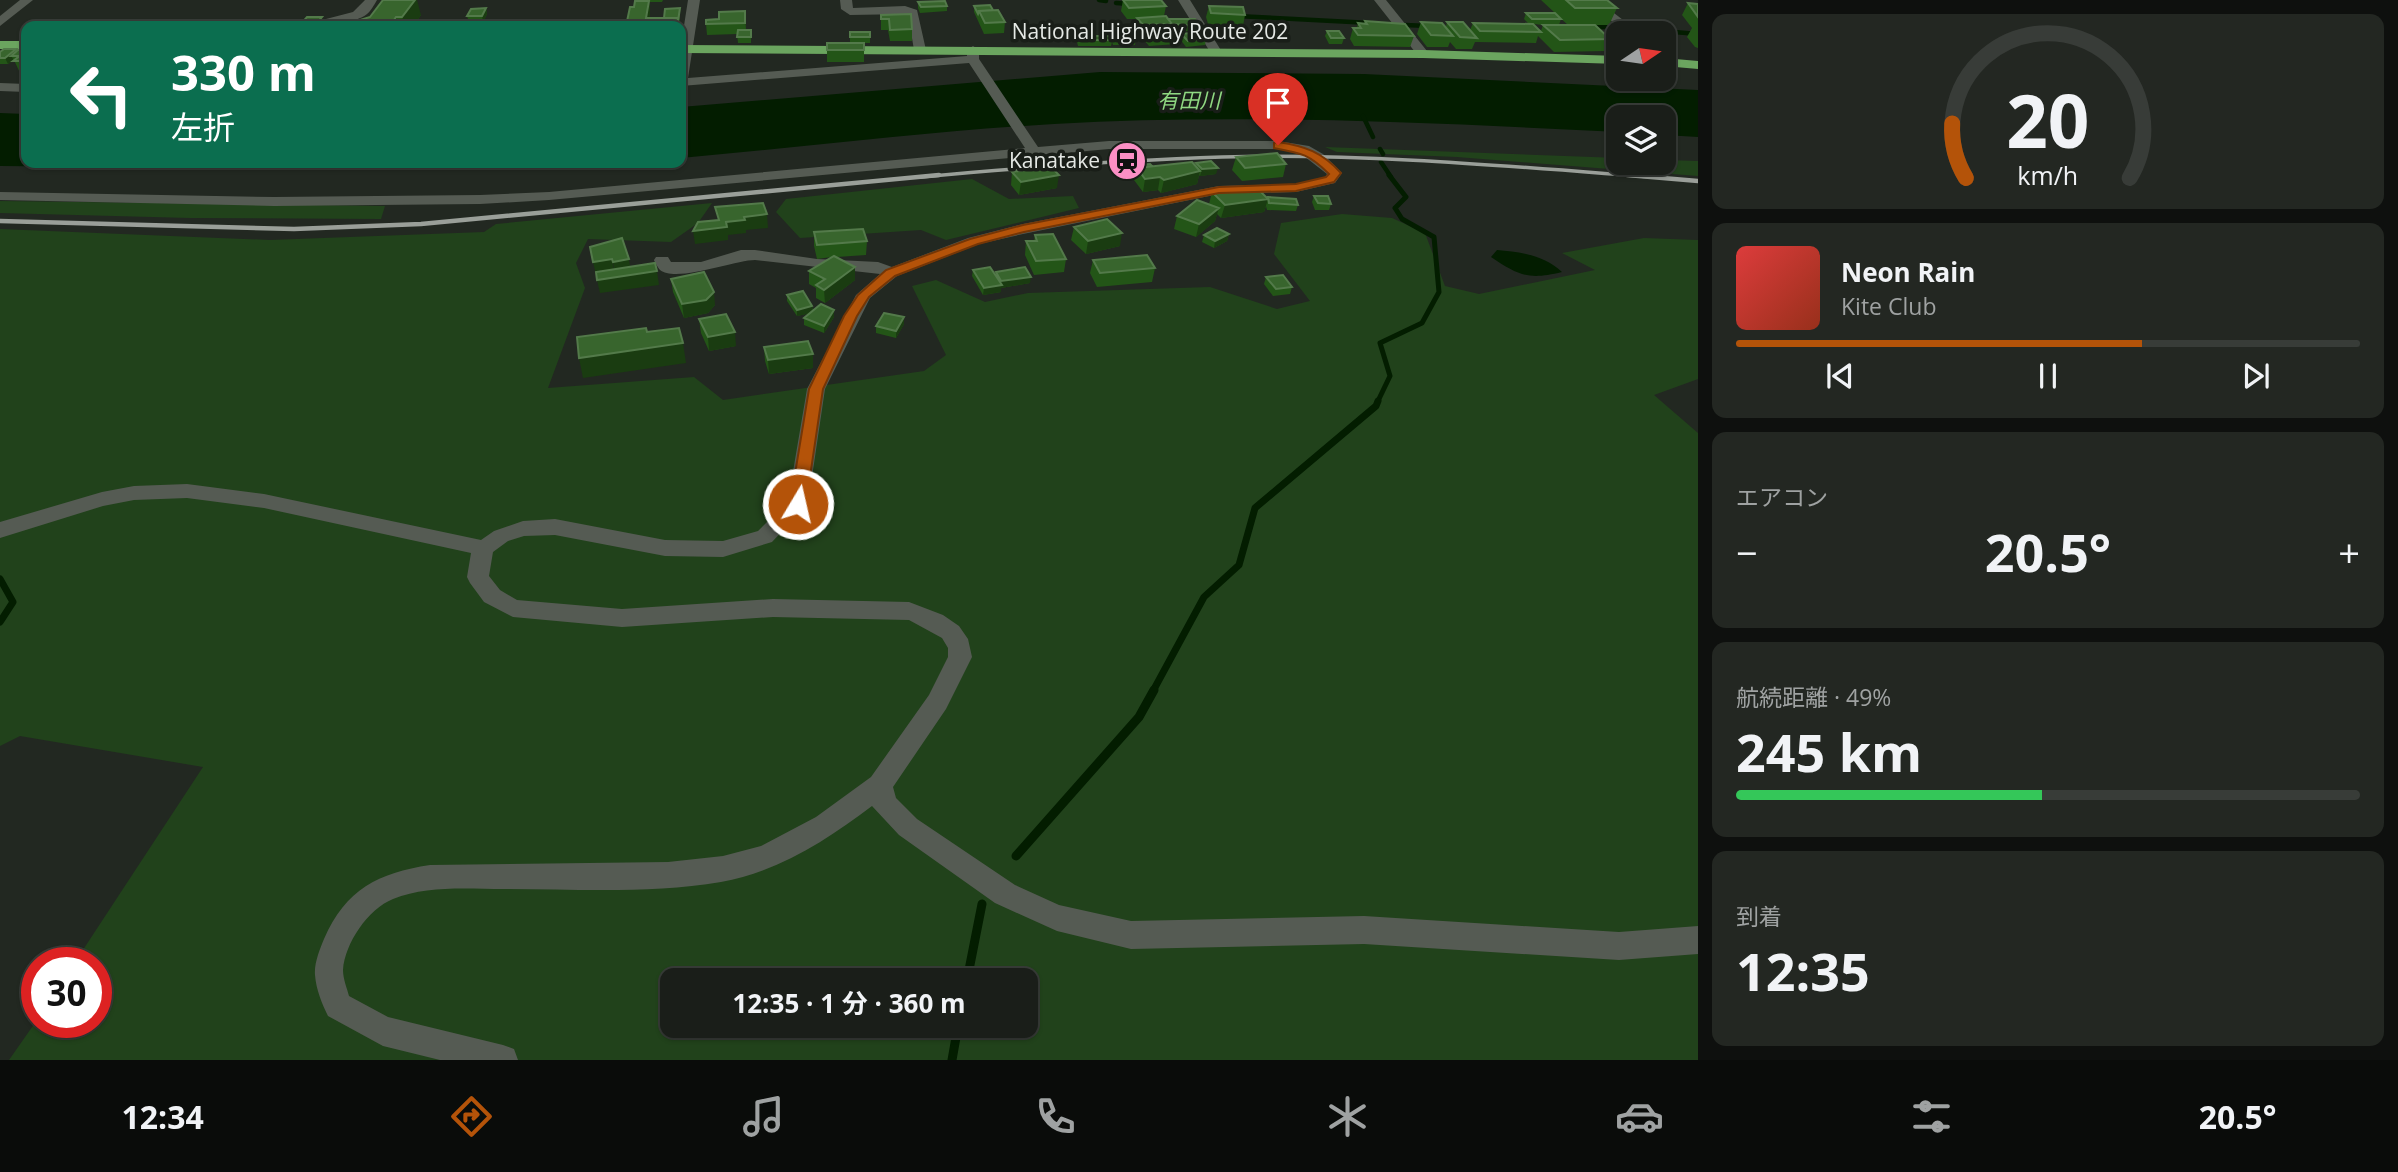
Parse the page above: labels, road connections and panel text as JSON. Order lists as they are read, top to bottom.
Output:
{
  "streets": {
    "highway": ["National Highway Route 202"]
  },
  "water": ["有田川"],
  "places": {
    "station": ["Kanatake"]
  },
  "north": "right",
  "page": {
    "turn": ["330 m", "左折"],
    "song": ["Neon Rain", "Kite Club"],
    "tile": [
      "エアコン",
      ["航続距離 · 49%", "245 km"],
      ["到着", "12:35"]
    ],
    "heat": ["−", "20.5°", "+"],
    "limit": "30",
    "trip": "12:35 · 1 分 · 360 m",
    "tabs": ["12:34", "20.5°"],
    "gauge": ["20", "km/h"]
  }
}
